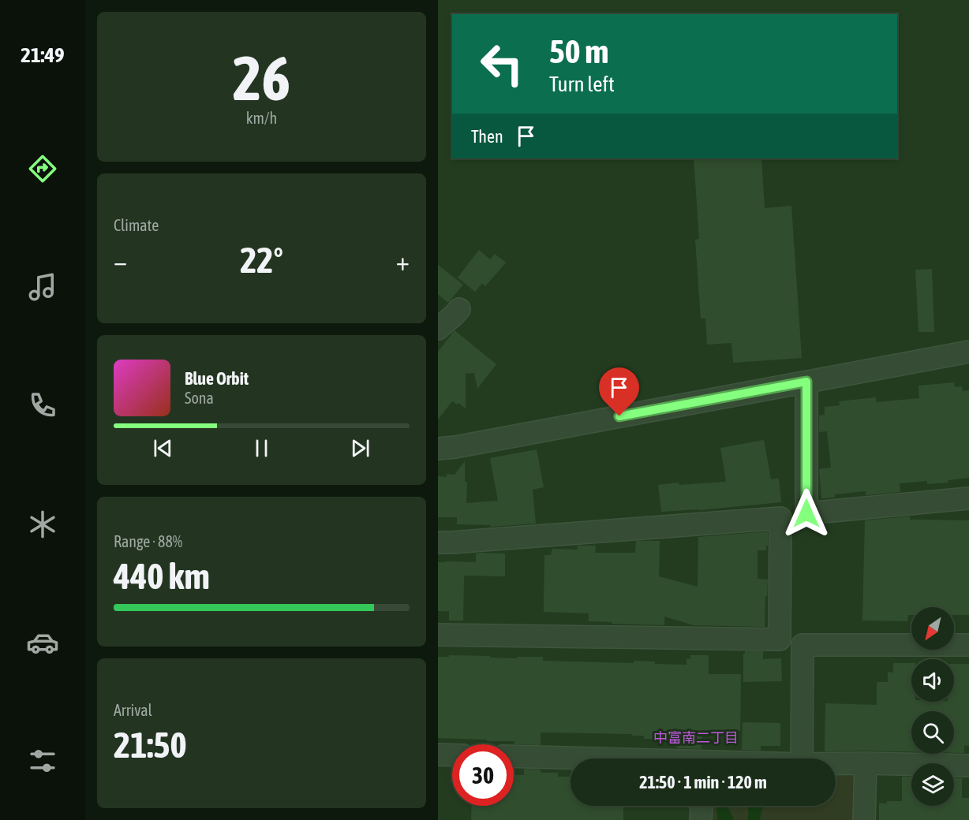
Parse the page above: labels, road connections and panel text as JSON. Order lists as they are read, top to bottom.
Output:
{
  "districts": ["中富南二丁目"],
  "north": "bottom left",
  "page": {
    "tabs": "21:49",
    "tile": [
      ["26", "km/h"],
      "Climate",
      ["Range · 88%", "440 km"],
      ["Arrival", "21:50"]
    ],
    "turn": ["50 m", "Turn left"],
    "then": "Then",
    "heat": ["−", "22°", "+"],
    "song": ["Blue Orbit", "Sona"],
    "limit": "30",
    "trip": "21:50 · 1 min · 120 m"
  }
}
